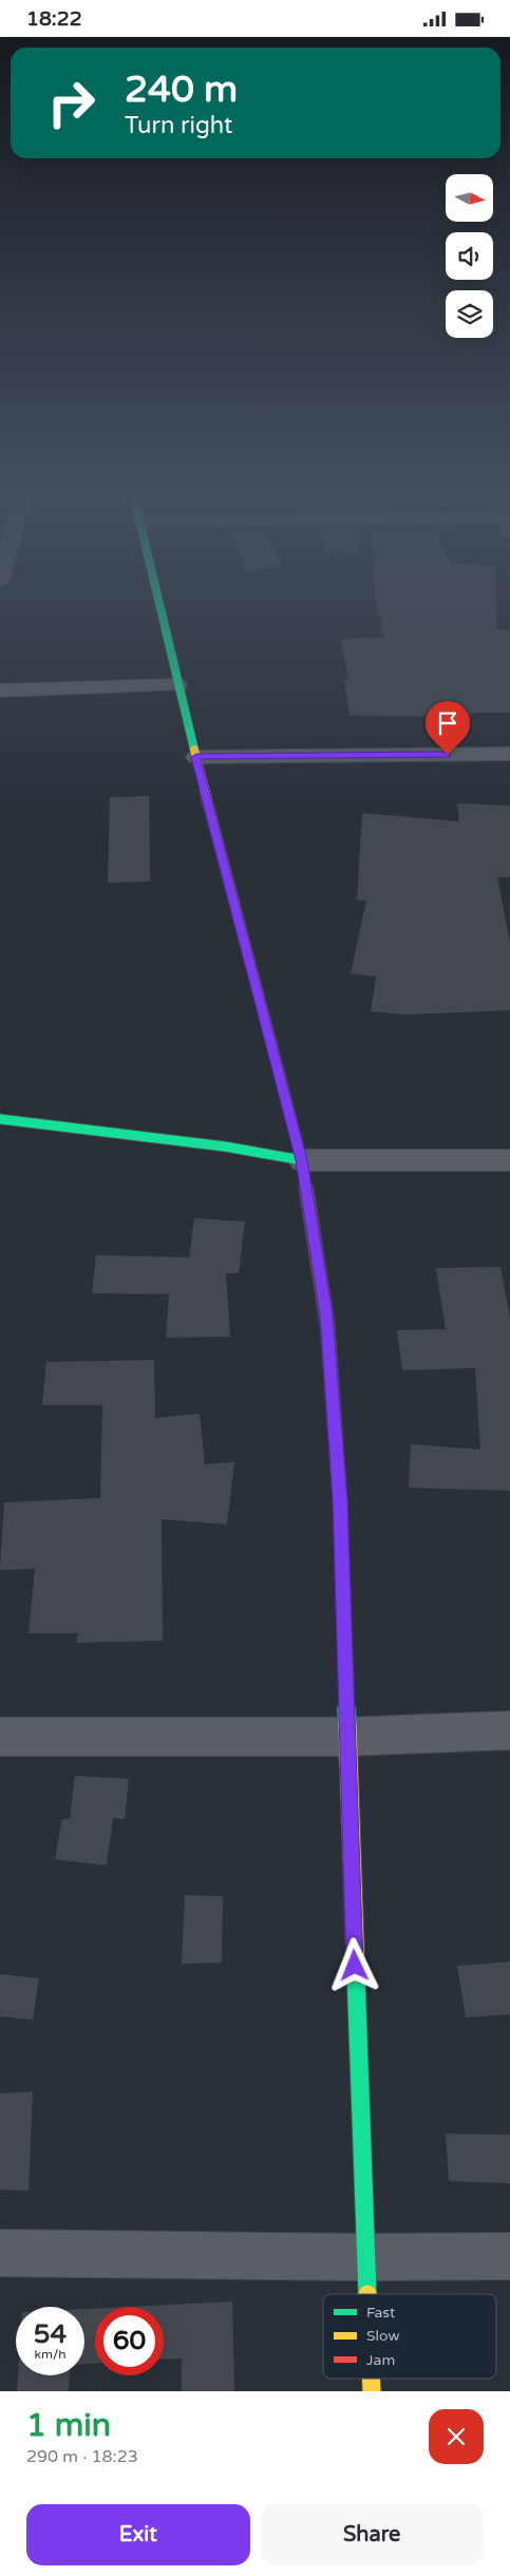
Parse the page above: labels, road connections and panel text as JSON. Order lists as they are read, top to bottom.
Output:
{
  "legend": ["Fast", "Slow", "Jam"],
  "north": "right",
  "page": {
    "status": "18:22",
    "turn": ["240 m", "Turn right"],
    "speed": "54 km/h",
    "limit": "60",
    "heading": ["1 min", "290 m · 18:23"],
    "buttons": ["Exit", "Share"]
  }
}
